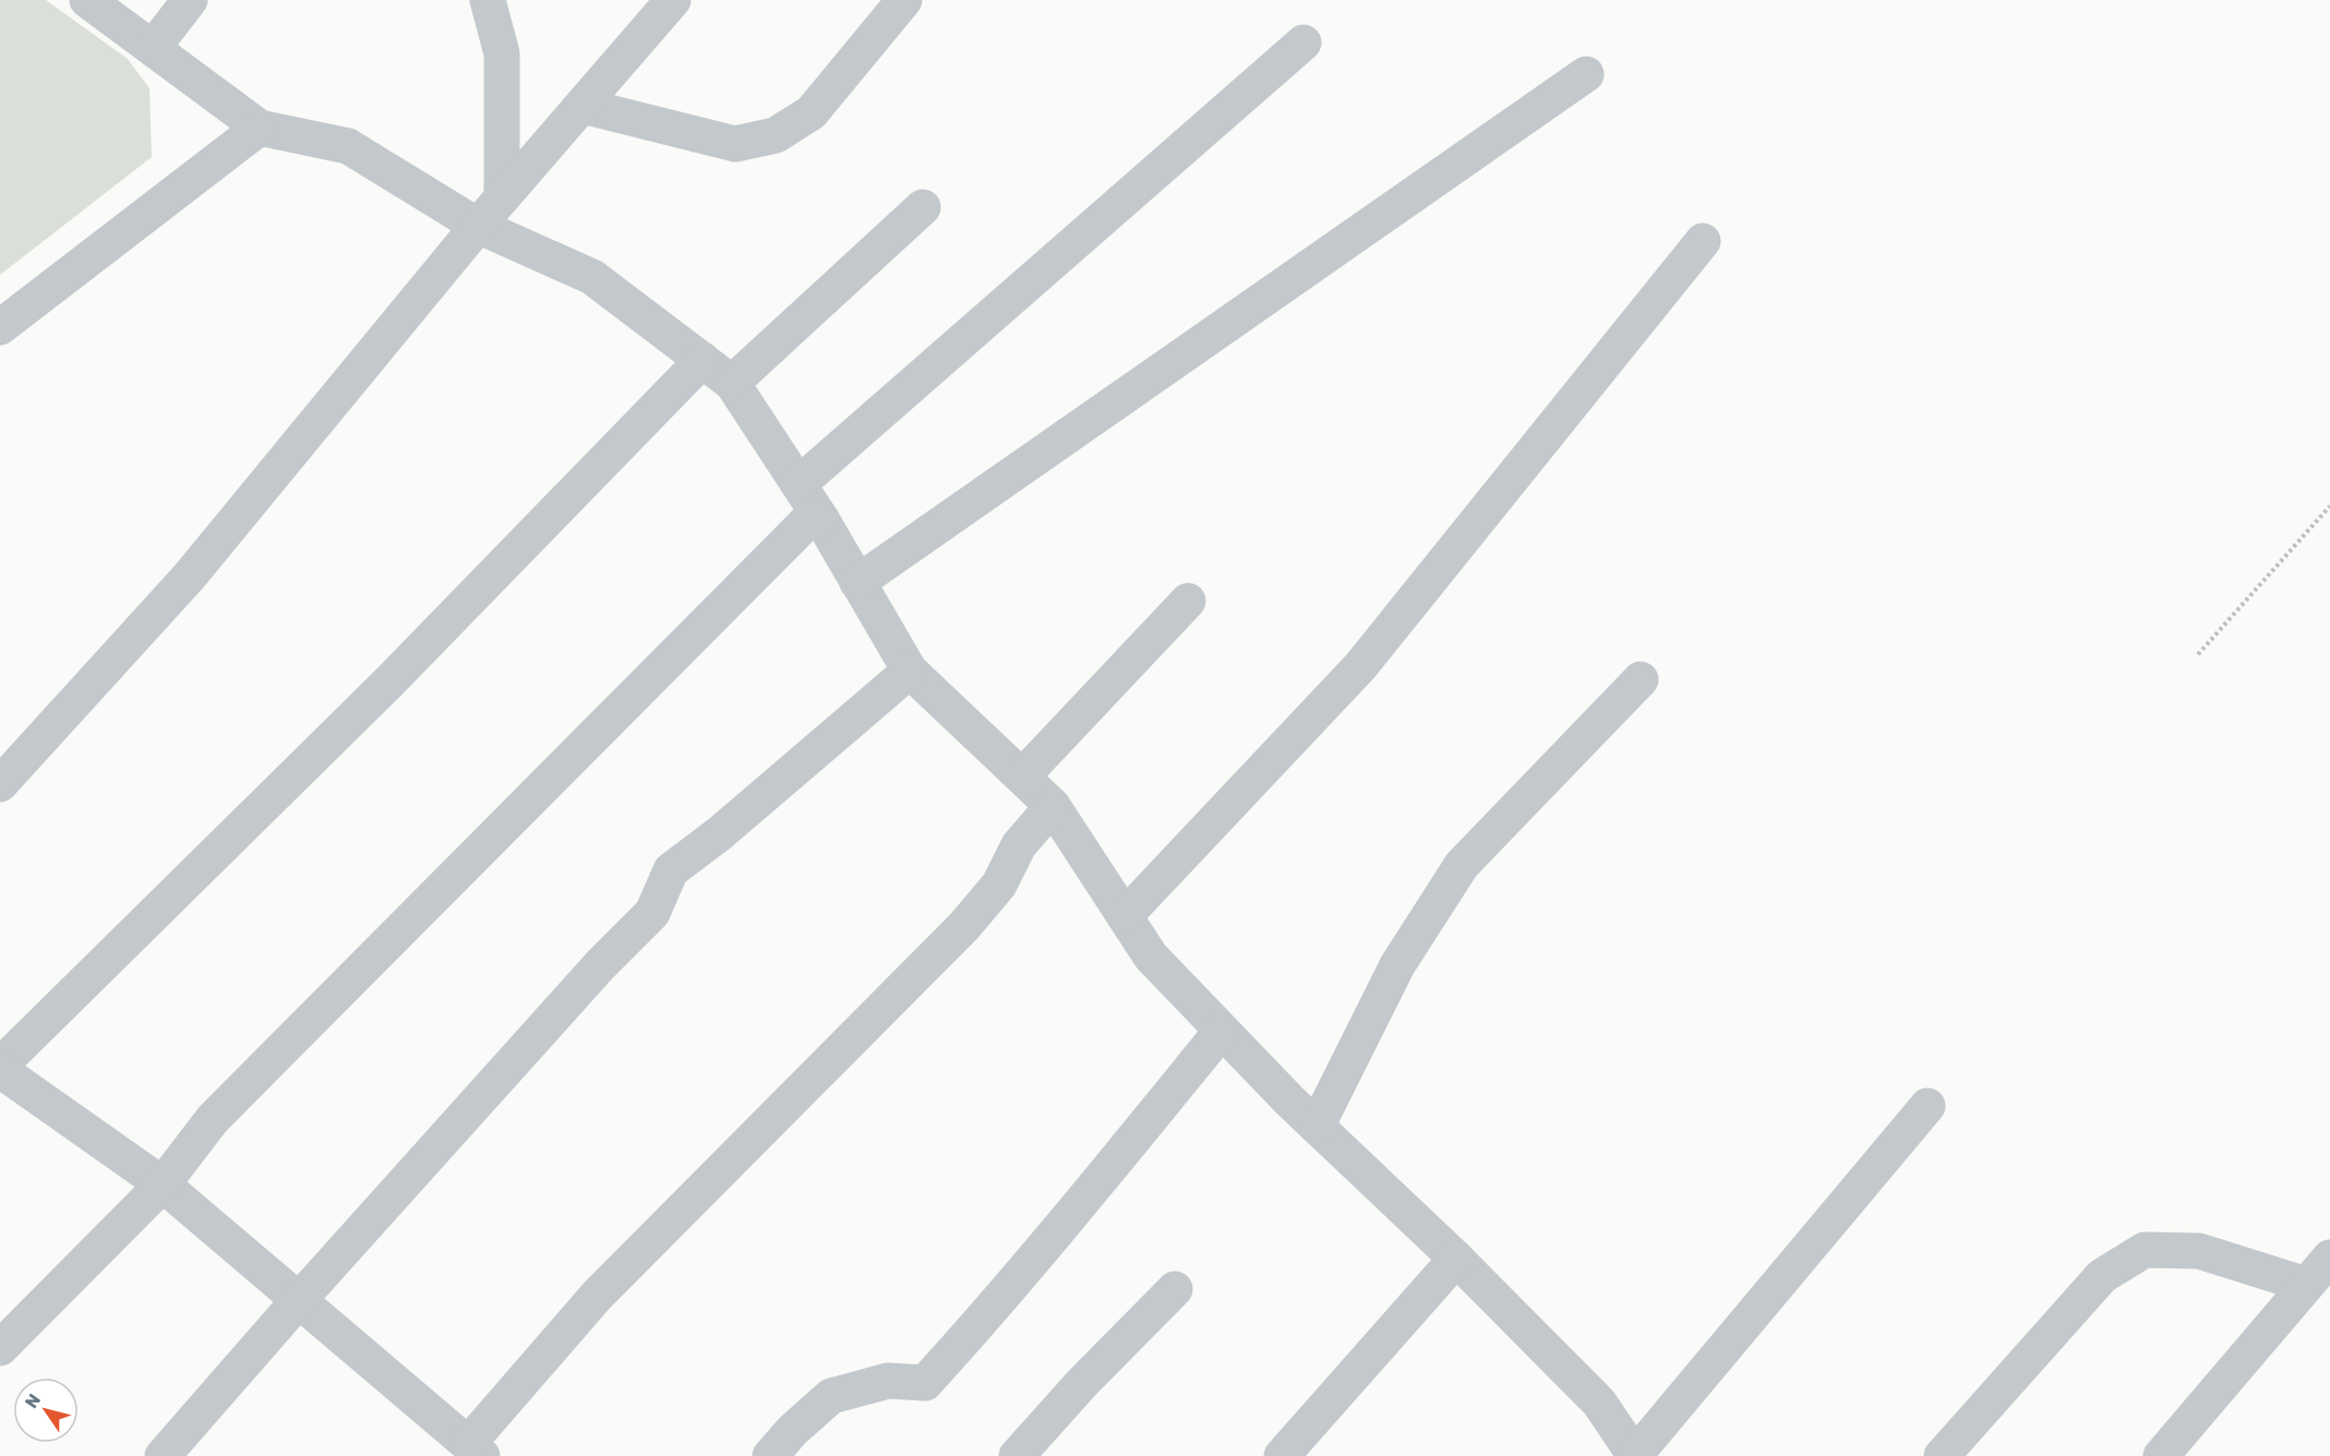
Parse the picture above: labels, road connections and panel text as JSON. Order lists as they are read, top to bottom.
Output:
{
  "north": "top left"
}
